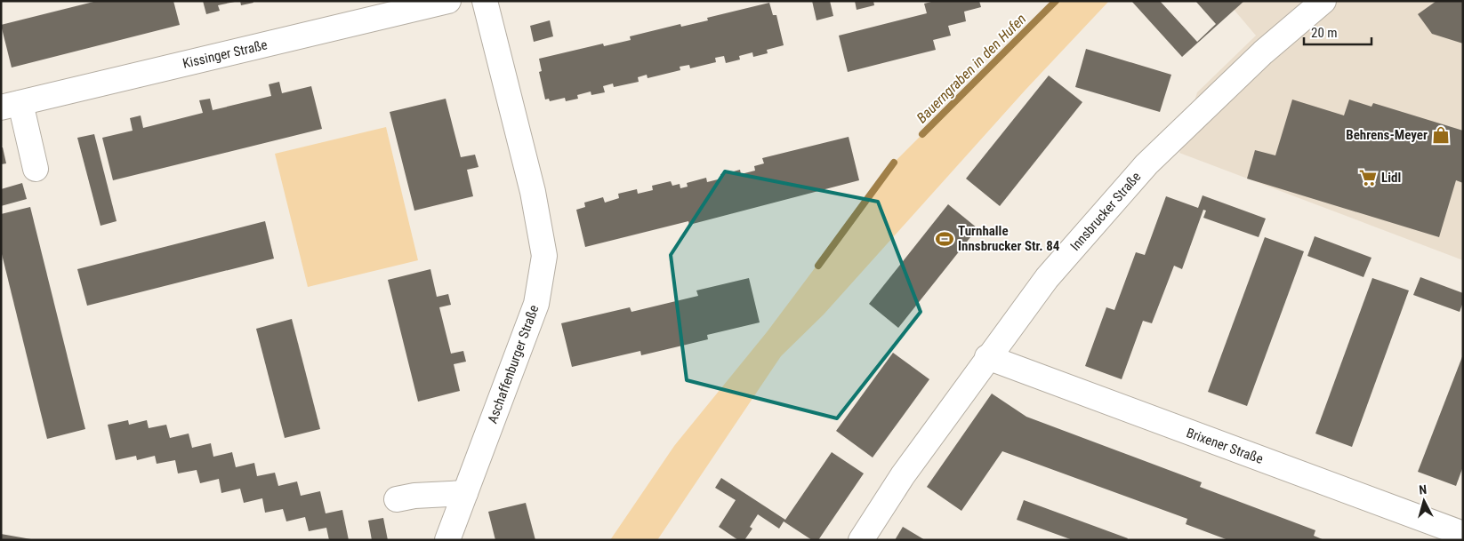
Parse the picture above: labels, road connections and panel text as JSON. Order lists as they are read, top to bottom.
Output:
{
  "streets": {
    "street": [
      "Kissinger Straße",
      "Innsbrucker Straße",
      "Aschaffenburger Straße",
      "Brixener Straße"
    ]
  },
  "crossings": [
    ["Innsbrucker Straße", "Brixener Straße"]
  ],
  "water": ["Bauerngraben in den Hufen"],
  "places": {
    "shop": ["Behrens-Meyer"],
    "supermarket": ["Lidl"],
    "sports": ["Turnhalle Innsbrucker Str. 84"]
  },
  "scale_bar": "20 m",
  "north": "top"
}
